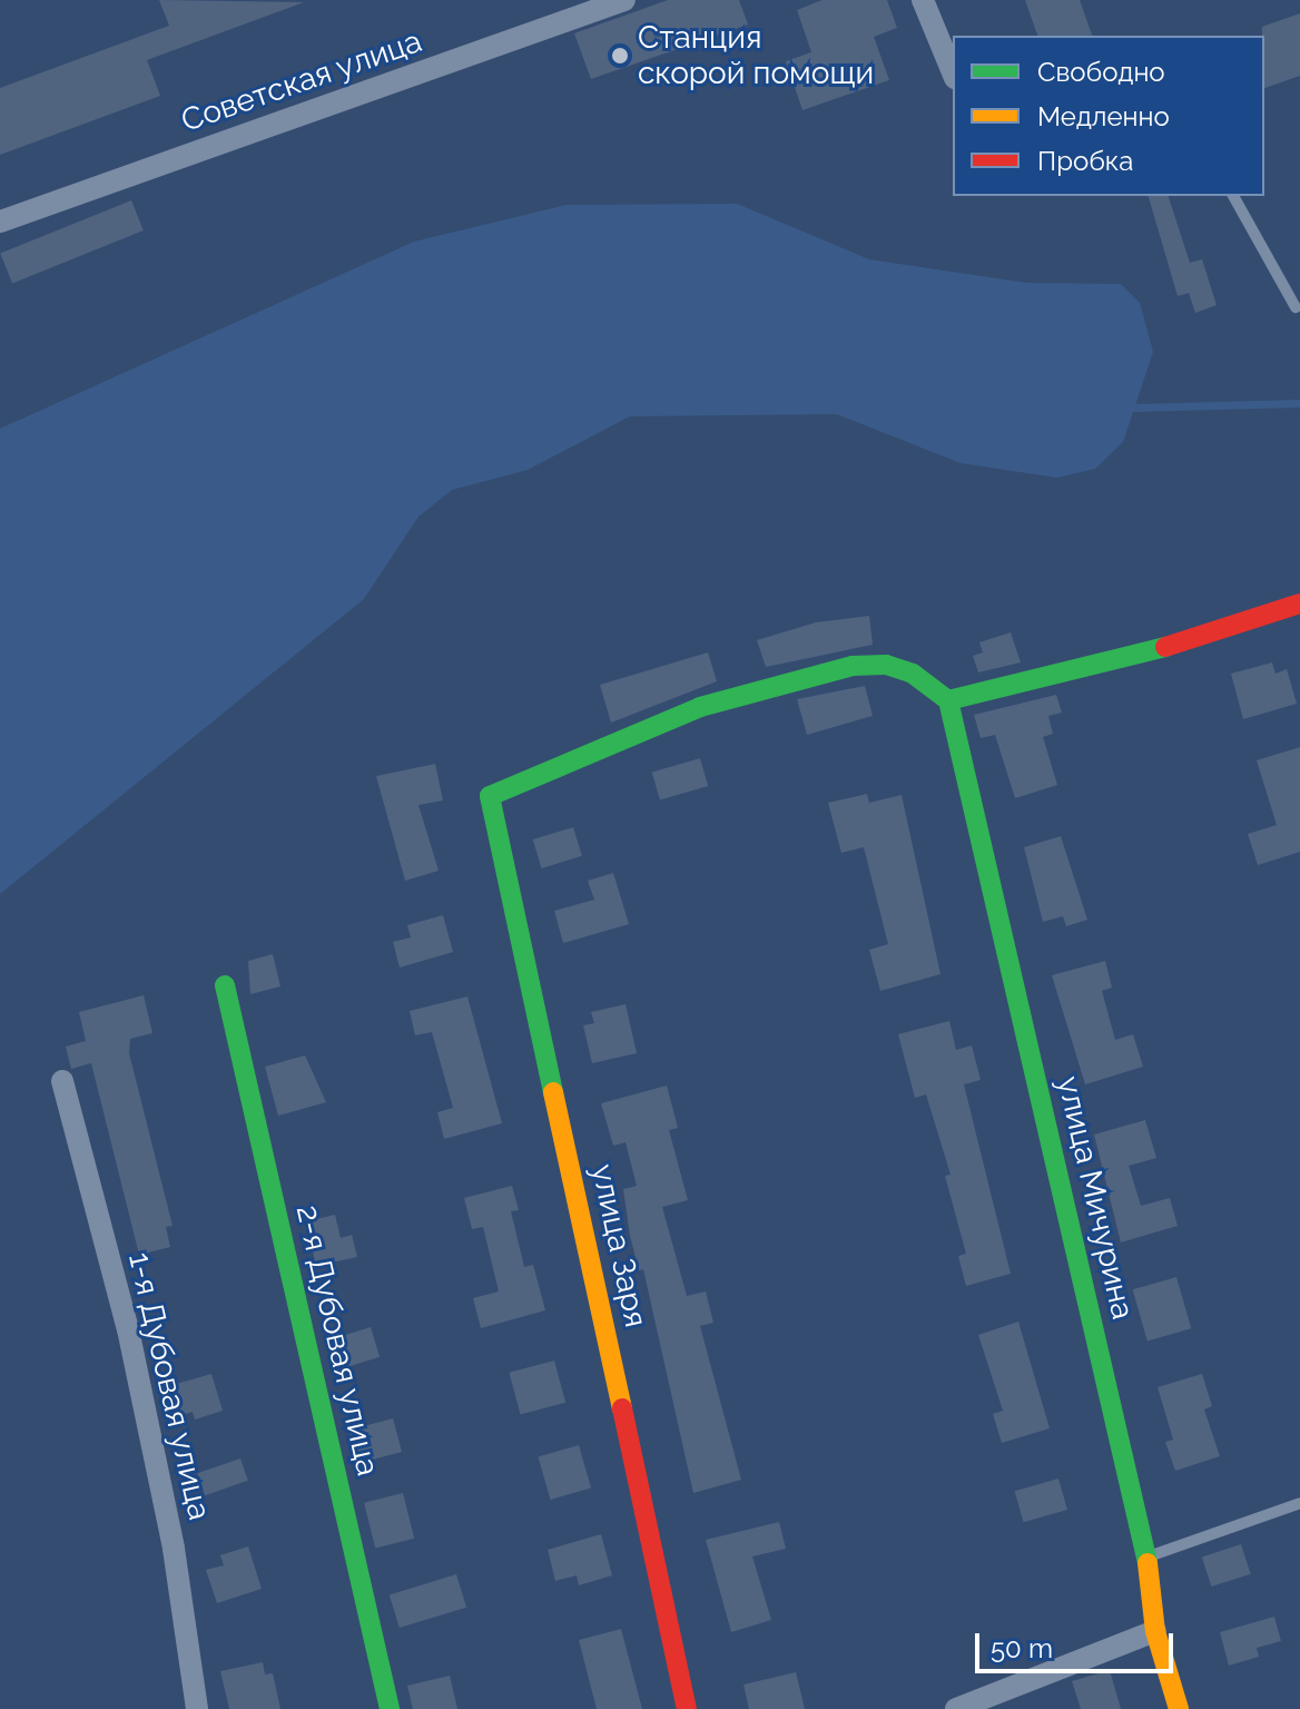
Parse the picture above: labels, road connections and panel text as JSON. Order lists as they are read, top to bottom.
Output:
{
  "streets": {
    "street": [
      "Советская улица",
      "улица Мичурина",
      "улица Заря",
      "2-я Дубовая улица",
      "1-я Дубовая улица"
    ]
  },
  "crossings": [
    ["улица Мичурина", "улица Заря"]
  ],
  "places": ["Станция скорой помощи"],
  "legend": ["Свободно", "Медленно", "Пробка"],
  "scale_bar": "50 m"
}
